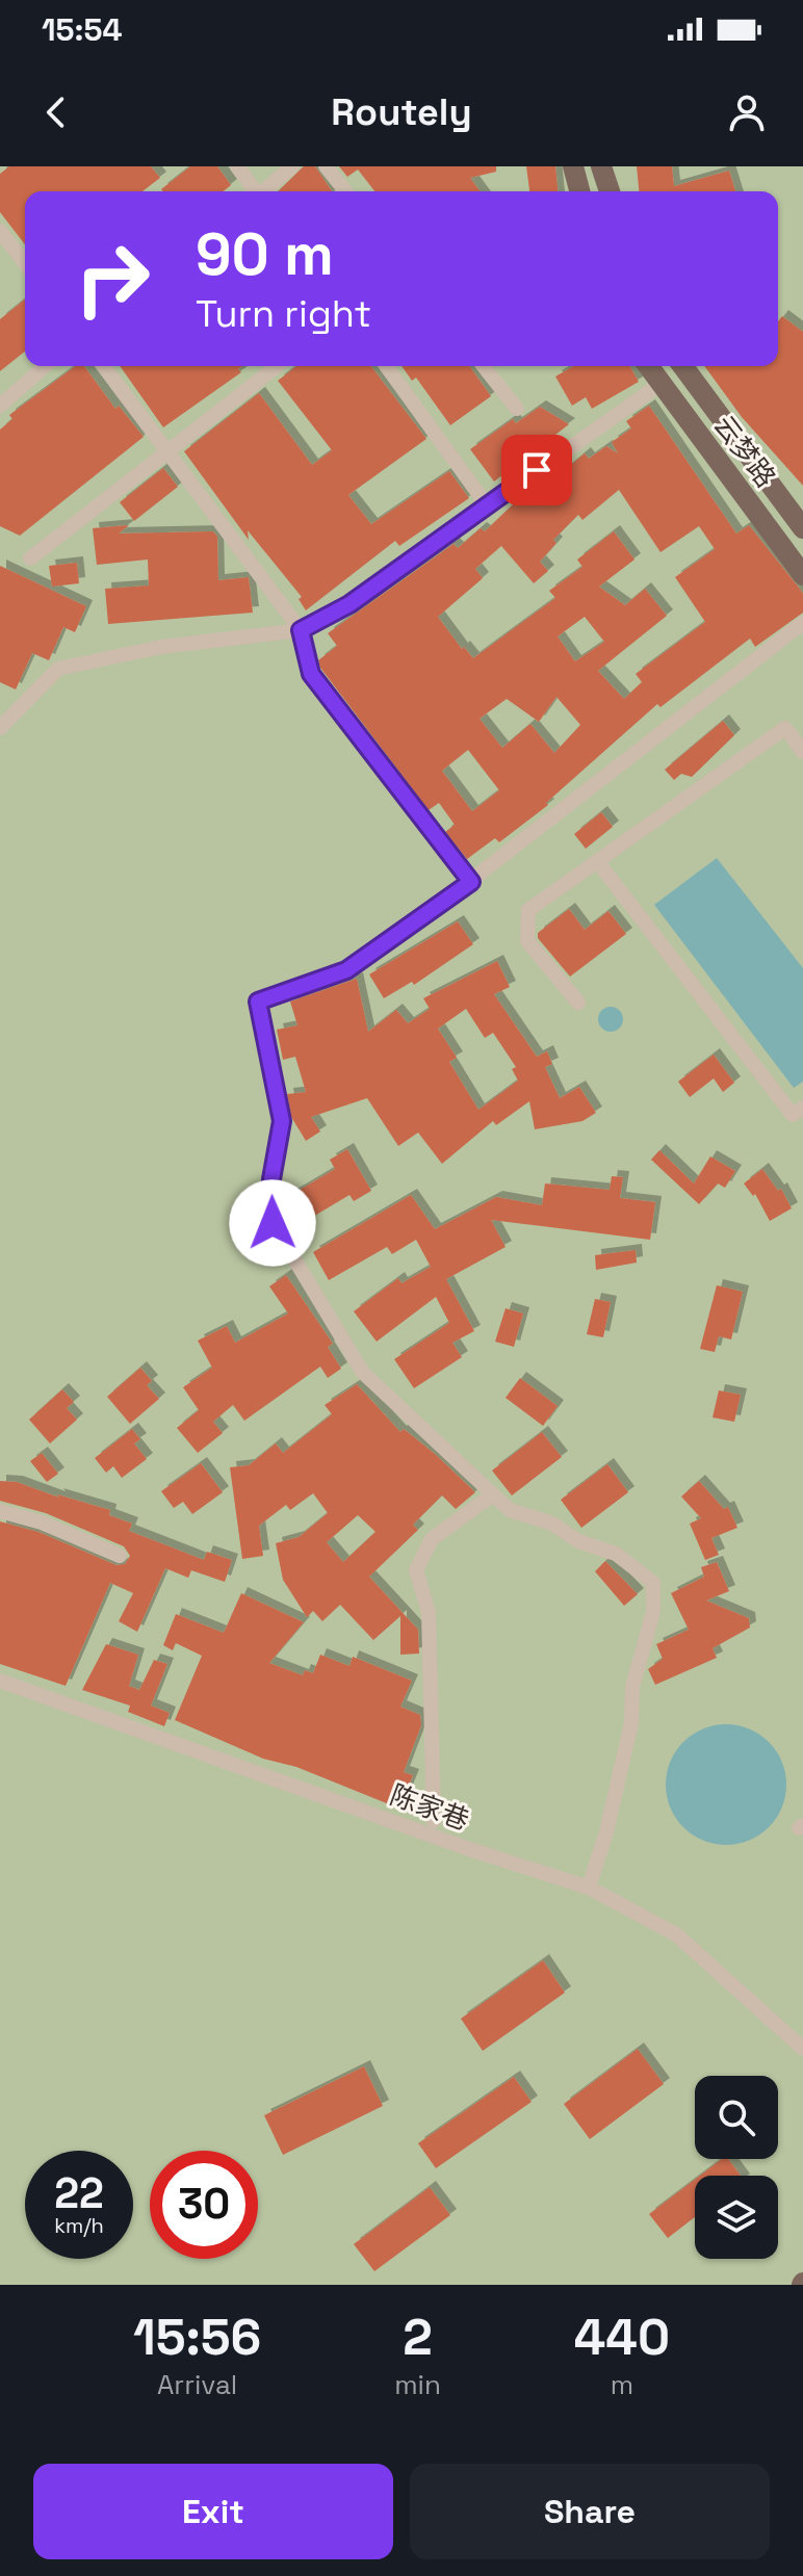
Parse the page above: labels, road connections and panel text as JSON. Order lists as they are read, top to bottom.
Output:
{
  "streets": {
    "main road": ["云梦路"],
    "street": ["陈家巷"]
  },
  "page": {
    "status": "15:54",
    "header": "Routely",
    "turn": ["90 m", "Turn right"],
    "speed": "22 km/h",
    "limit": "30",
    "eta": [
      "15:56",
      "Arrival",
      "2",
      "min",
      "440",
      "m"
    ],
    "buttons": ["Exit", "Share"]
  }
}
